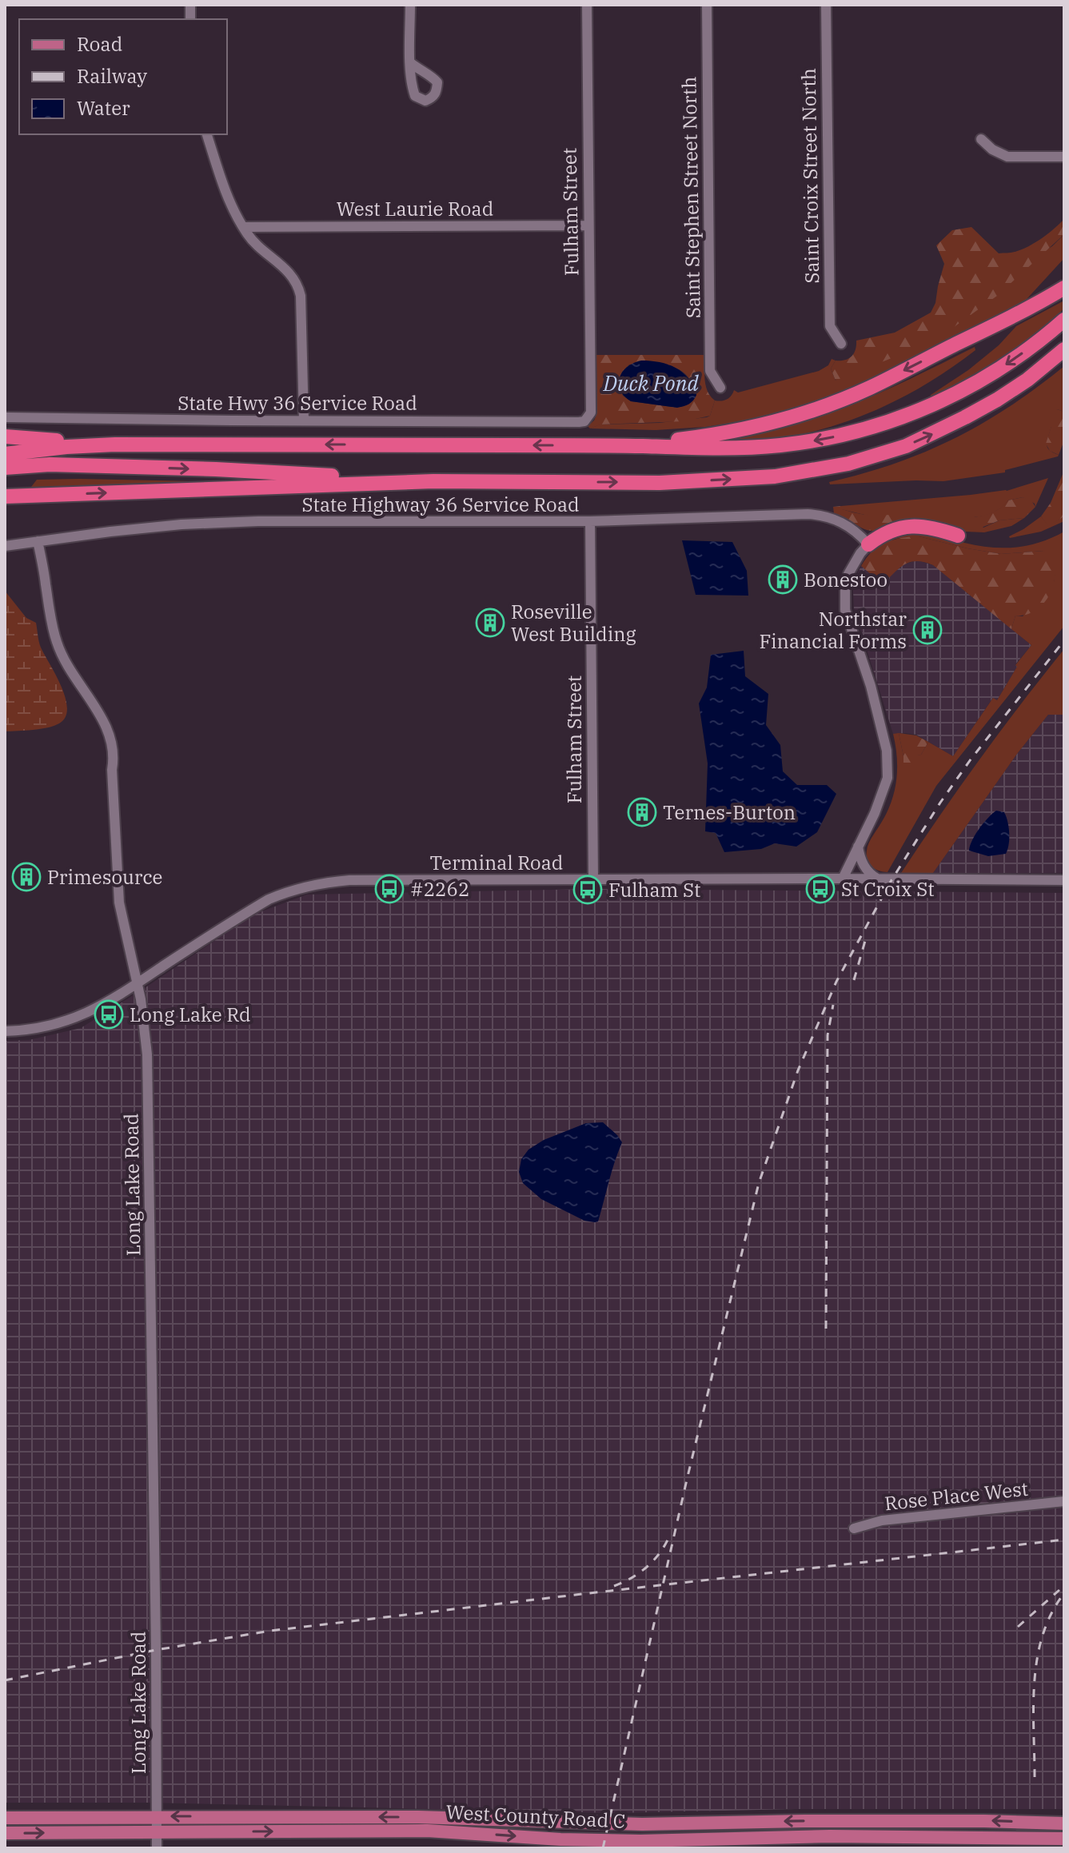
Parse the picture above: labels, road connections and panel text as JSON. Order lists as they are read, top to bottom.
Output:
{
  "streets": {
    "main road": ["West County Road C"],
    "street": [
      "Saint Croix Street North",
      "Saint Stephen Street North",
      "West Laurie Road",
      "Fulham Street",
      "State Hwy 36 Service Road",
      "State Highway 36 Service Road",
      "Terminal Road",
      "Long Lake Road",
      "Rose Place West"
    ]
  },
  "crossings": [
    ["West Laurie Road", "Fulham Street"],
    ["Fulham Street", "State Hwy 36 Service Road"],
    ["Fulham Street", "State Highway 36 Service Road"],
    ["Fulham Street", "Terminal Road"],
    ["State Highway 36 Service Road", "Long Lake Road"],
    ["Terminal Road", "Long Lake Road"],
    ["Long Lake Road", "West County Road C"]
  ],
  "water": ["Duck Pond"],
  "places": {
    "building": [
      "Bonestoo",
      "Roseville West Building",
      "Northstar Financial Forms",
      "Ternes-Burton",
      "Primesource"
    ],
    "bus stop": [
      "#2262",
      "St Croix St",
      "Fulham St",
      "Long Lake Rd"
    ]
  },
  "legend": ["Road", "Railway", "Water"]
}
